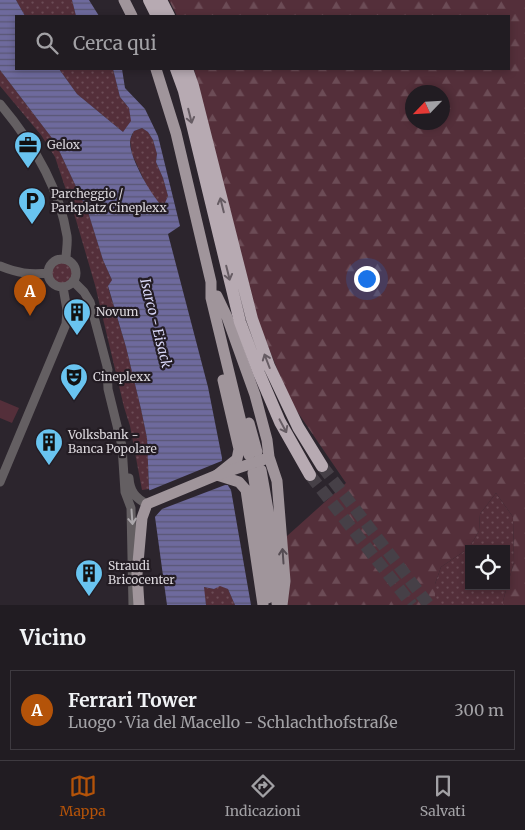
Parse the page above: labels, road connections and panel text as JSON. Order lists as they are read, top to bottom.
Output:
{
  "water": ["Isarco - Eisack"],
  "places": {
    "office": ["Gelox"],
    "parking": ["Parcheggio / Parkplatz Cineplexx"],
    "building": ["Novum", "Volksbank - Banca Popolare", "Straudi Bricocenter"],
    "theatre": ["Cineplexx"]
  },
  "north": "bottom left",
  "page": {
    "search": "Cerca qui",
    "pins": "A",
    "heading": "Vicino",
    "list": [
      {
        "mark": "A",
        "name": "Ferrari Tower",
        "note": "Luogo · Via del Macello - Schlachthofstraße",
        "value": "300 m"
      }
    ],
    "nav": ["Mappa", "Indicazioni", "Salvati"]
  }
}
